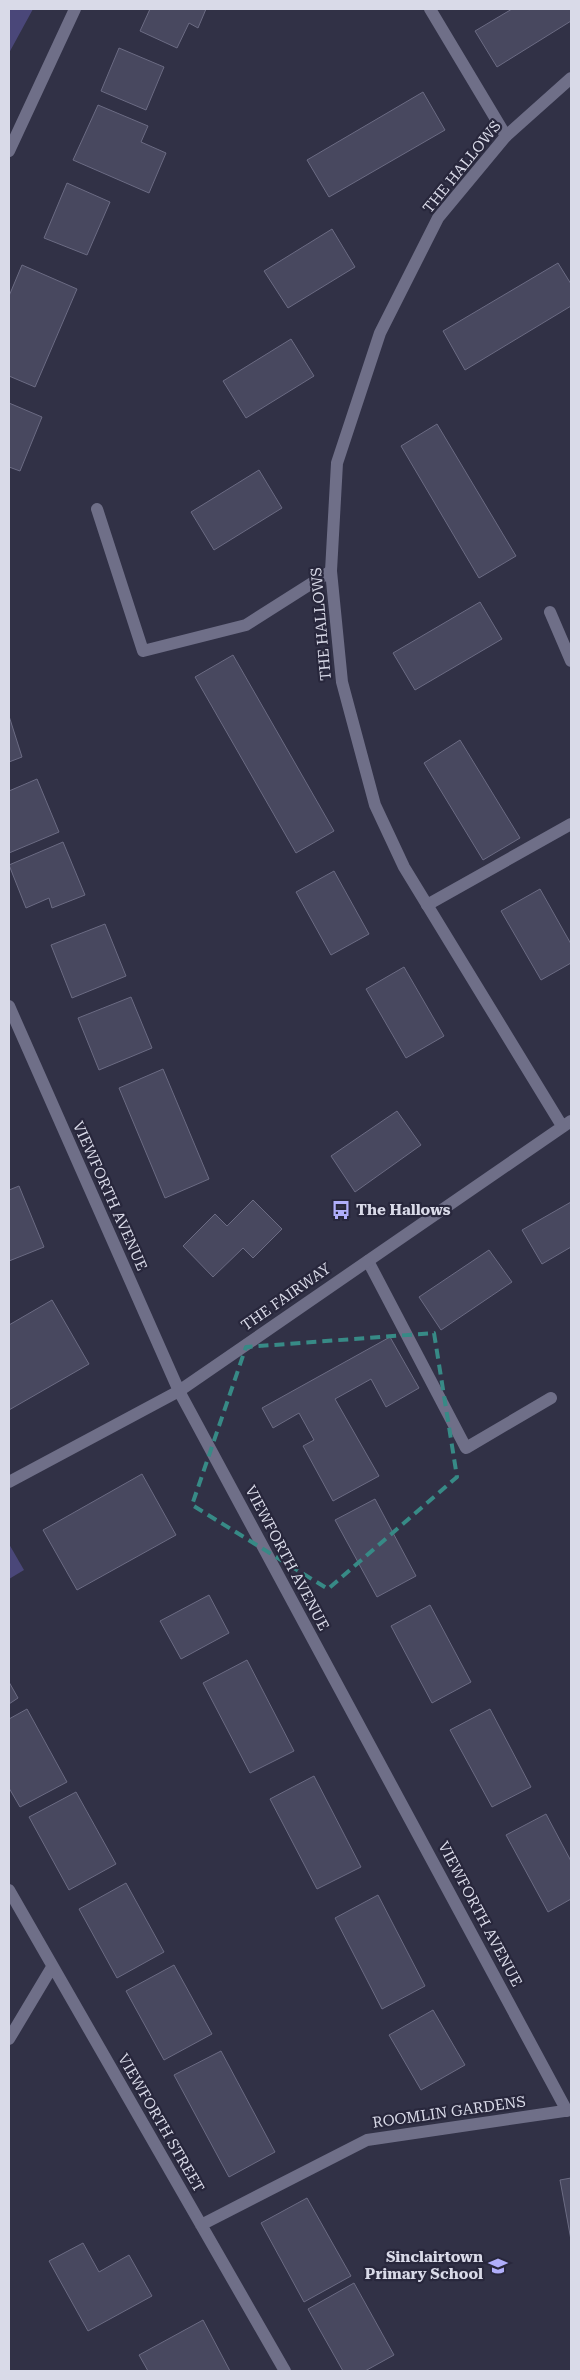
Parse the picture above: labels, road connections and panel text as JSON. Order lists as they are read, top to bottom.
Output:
{
  "streets": {
    "street": [
      "THE HALLOWS",
      "VIEWFORTH AVENUE",
      "THE FAIRWAY",
      "ROOMLIN GARDENS",
      "VIEWFORTH STREET"
    ]
  },
  "crossings": [
    ["THE HALLOWS", "THE FAIRWAY"],
    ["VIEWFORTH AVENUE", "THE FAIRWAY"],
    ["VIEWFORTH AVENUE", "ROOMLIN GARDENS"],
    ["ROOMLIN GARDENS", "VIEWFORTH STREET"]
  ],
  "places": {
    "bus stop": ["The Hallows"],
    "school or university": ["Sinclairtown Primary School"]
  }
}
